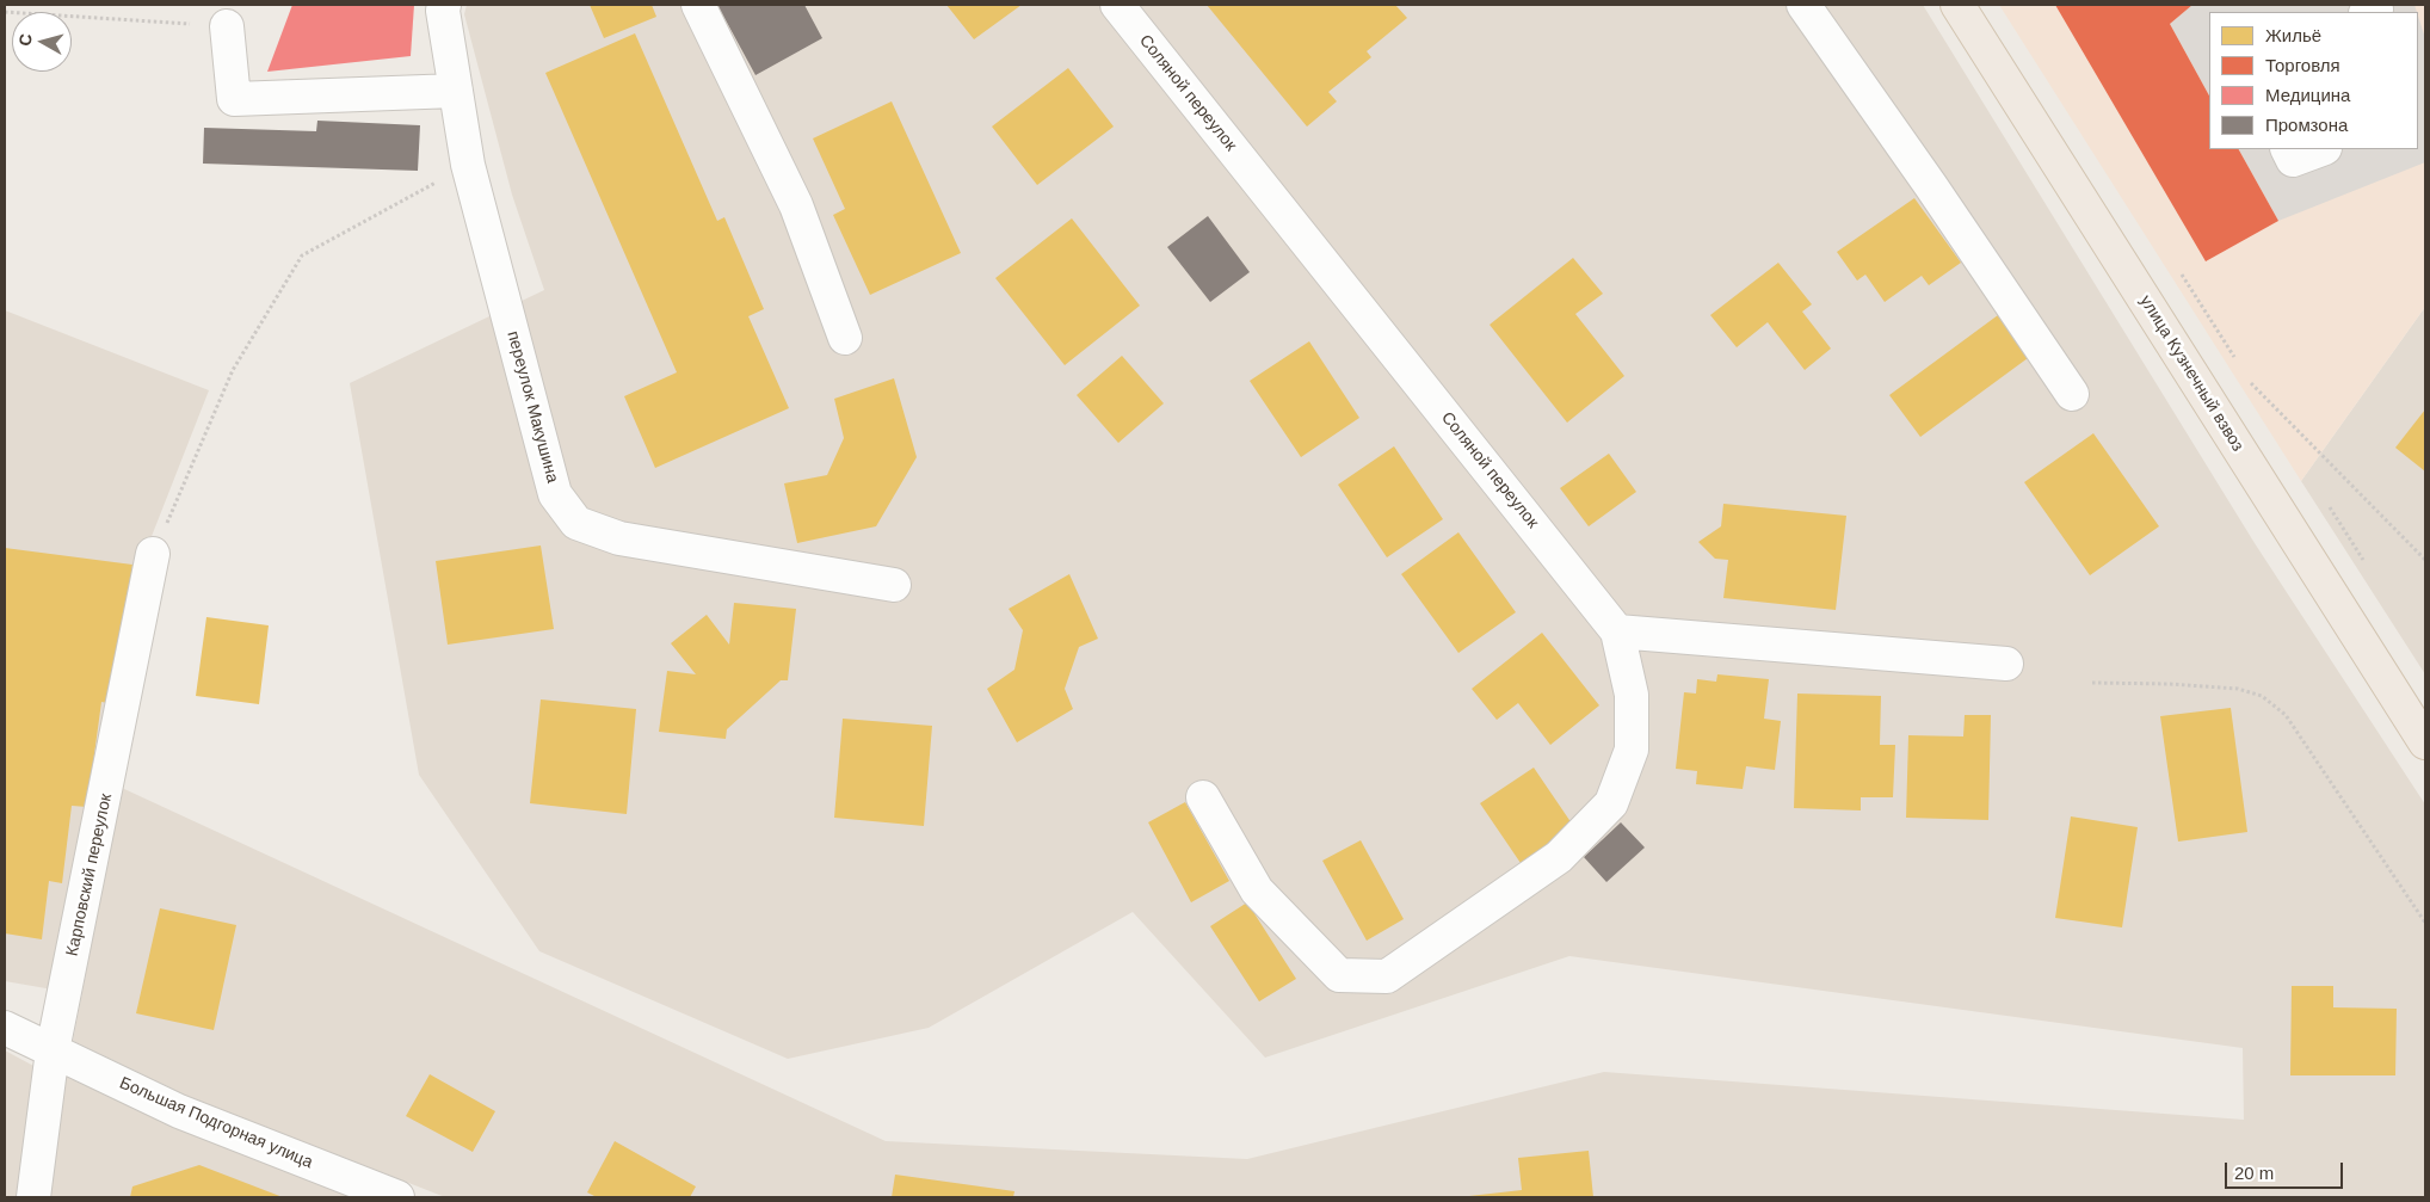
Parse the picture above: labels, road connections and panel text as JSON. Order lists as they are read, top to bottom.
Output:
{
  "streets": {
    "main road": ["улица Кузнечный взвоз"],
    "street": [
      "Соляной переулок",
      "переулок Макушина",
      "Карповский переулок",
      "Большая Подгорная улица"
    ]
  },
  "crossings": [
    ["Карповский переулок", "Большая Подгорная улица"]
  ],
  "legend": [
    "Жильё",
    "Торговля",
    "Медицина",
    "Промзона"
  ],
  "scale_bar": "20 m",
  "north": "left"
}
